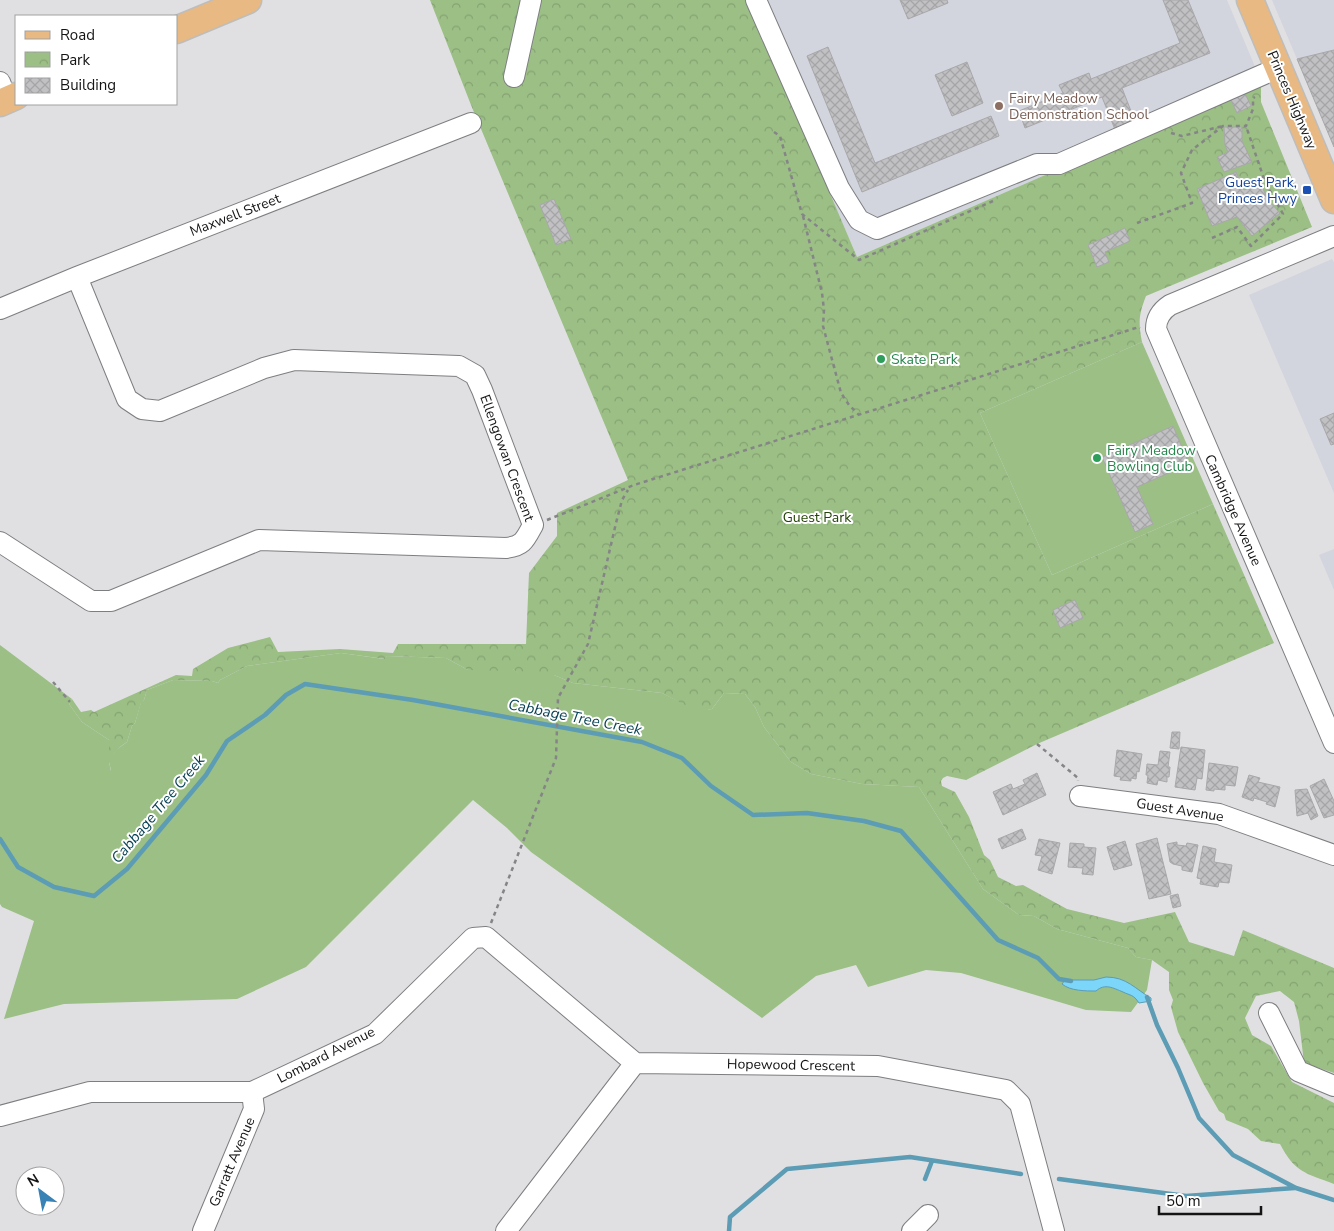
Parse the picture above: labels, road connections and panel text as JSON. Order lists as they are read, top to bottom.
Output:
{
  "streets": {
    "main road": ["Princes Highway"],
    "street": [
      "Maxwell Street",
      "Ellengowan Crescent",
      "Cambridge Avenue",
      "Guest Avenue",
      "Lombard Avenue",
      "Hopewood Crescent",
      "Garratt Avenue"
    ]
  },
  "crossings": [
    ["Maxwell Street", "Ellengowan Crescent"],
    ["Lombard Avenue", "Garratt Avenue"]
  ],
  "water": ["Cabbage Tree Creek"],
  "parks": ["Guest Park"],
  "places": {
    "other": ["Fairy Meadow Demonstration School", "Skate Park", "Fairy Meadow Bowling Club"],
    "transit": ["Guest Park, Princes Hwy"]
  },
  "legend": ["Road", "Park", "Building"],
  "scale_bar": "50 m",
  "north": "top left"
}
